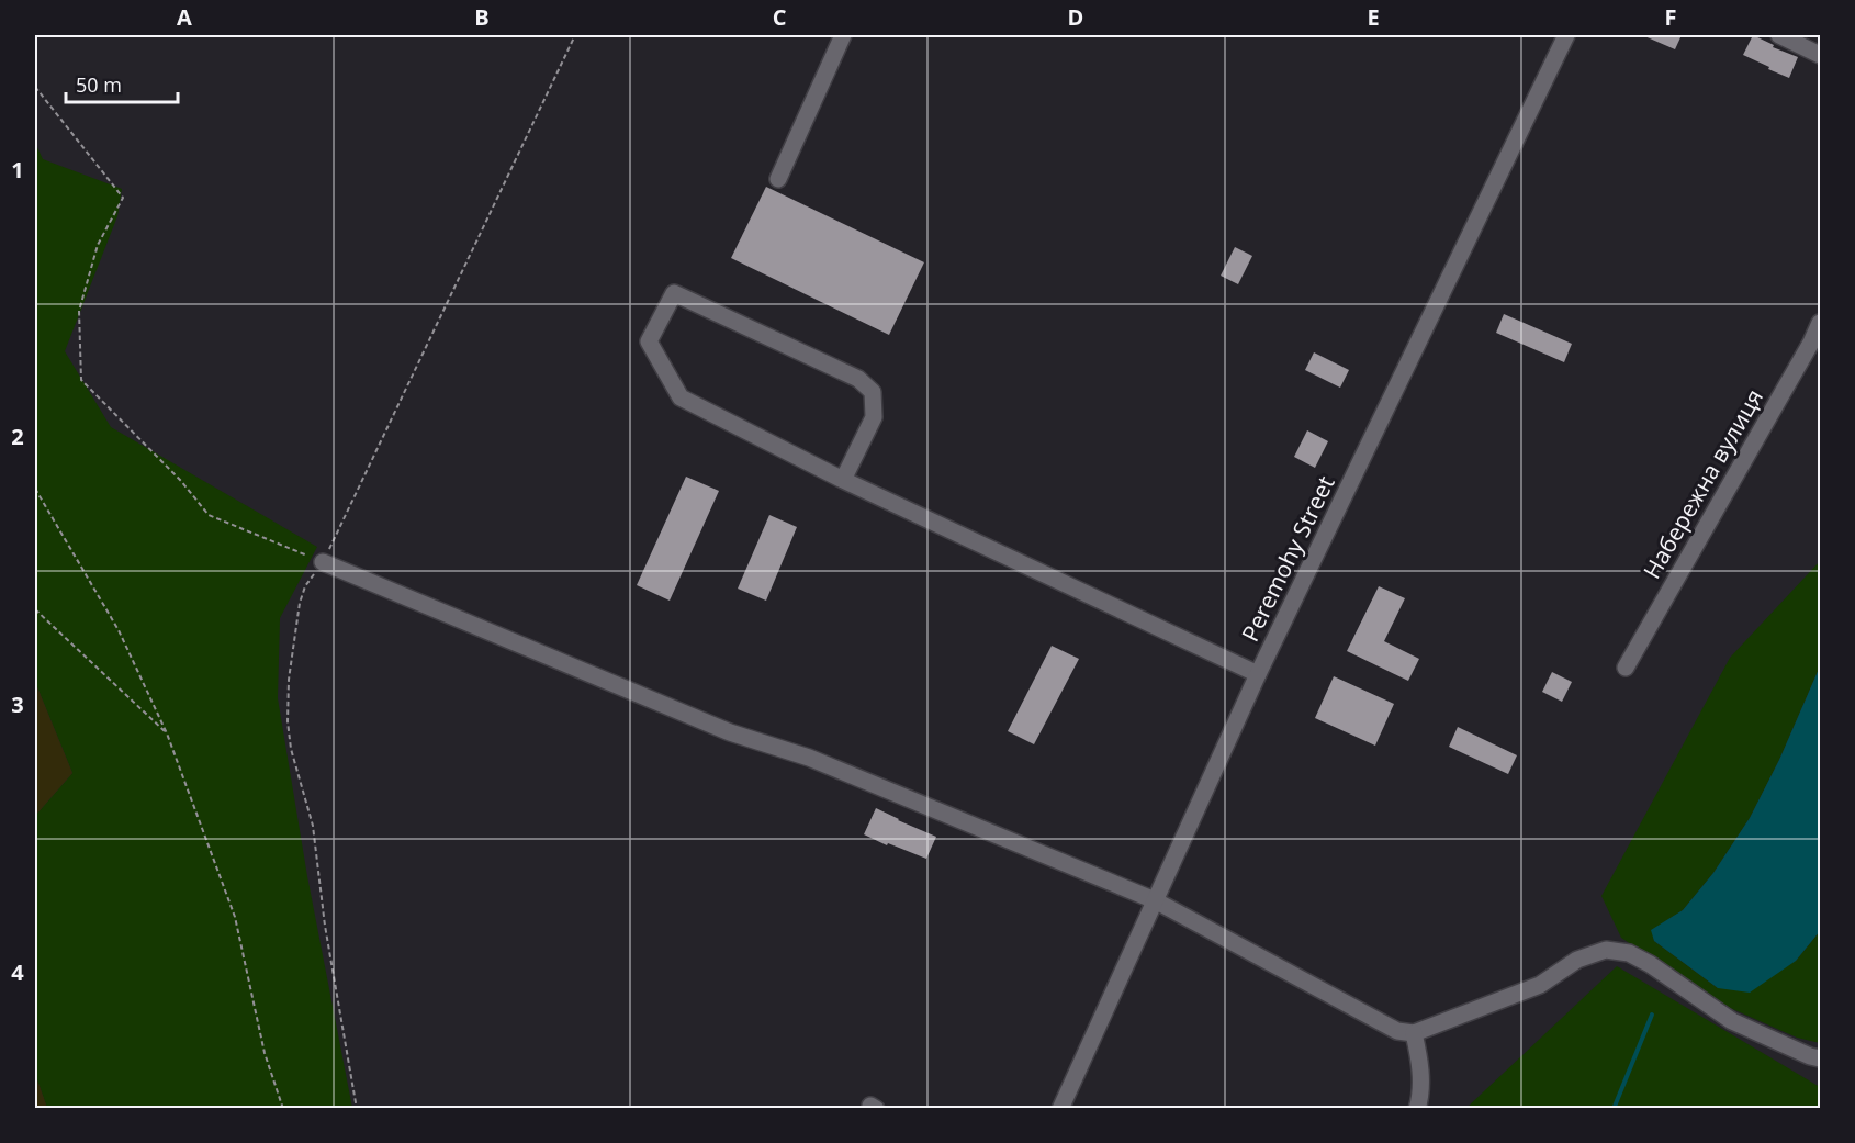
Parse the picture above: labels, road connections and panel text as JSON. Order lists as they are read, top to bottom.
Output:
{
  "streets": {
    "street": ["Набережна вулиця", "Peremohy Street"]
  },
  "scale_bar": "50 m",
  "grid": {
    "columns": [
      "A",
      "B",
      "C",
      "D",
      "E",
      "F"
    ],
    "rows": [
      "1",
      "2",
      "3",
      "4"
    ]
  }
}
